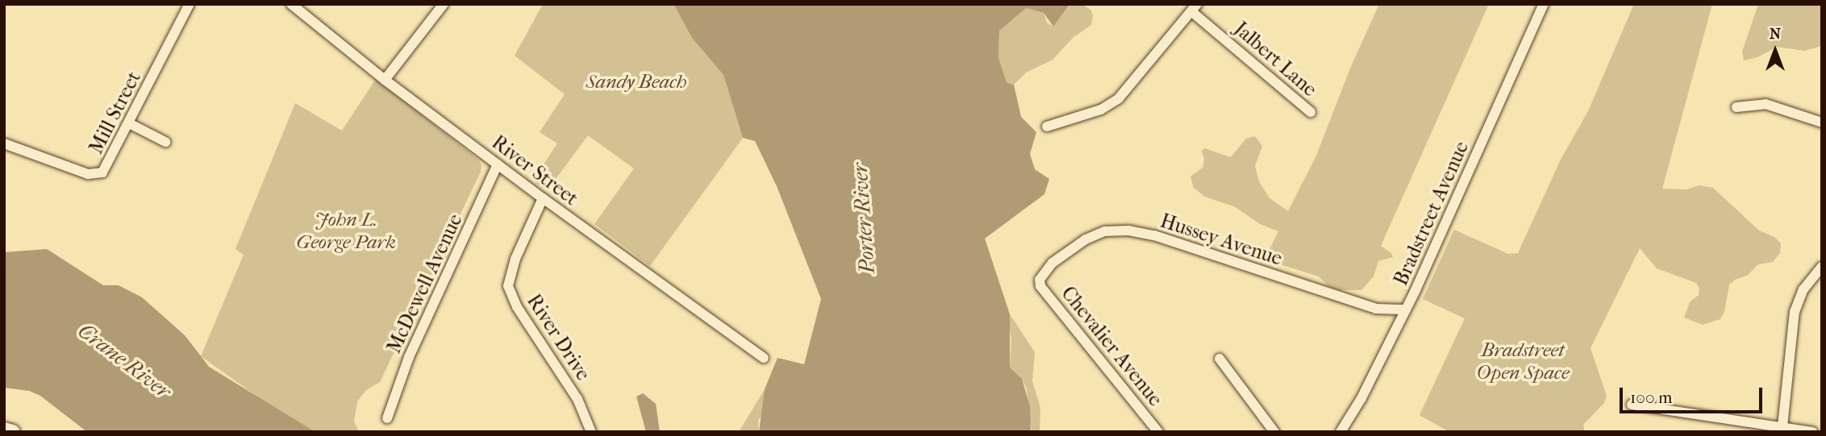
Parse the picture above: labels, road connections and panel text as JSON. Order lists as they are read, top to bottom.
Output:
{
  "streets": {
    "street": [
      "Jalbert Lane",
      "Mill Street",
      "River Street",
      "Bradstreet Avenue",
      "Hussey Avenue",
      "McDewell Avenue",
      "River Drive",
      "Chevalier Avenue"
    ]
  },
  "crossings": [
    ["River Street", "McDewell Avenue"],
    ["River Street", "River Drive"],
    ["Bradstreet Avenue", "Hussey Avenue"],
    ["Hussey Avenue", "Chevalier Avenue"]
  ],
  "water": ["Porter River", "Crane River"],
  "parks": ["Sandy Beach", "John L. George Park", "Bradstreet Open Space"],
  "scale_bar": "100 m",
  "north": "top"
}
